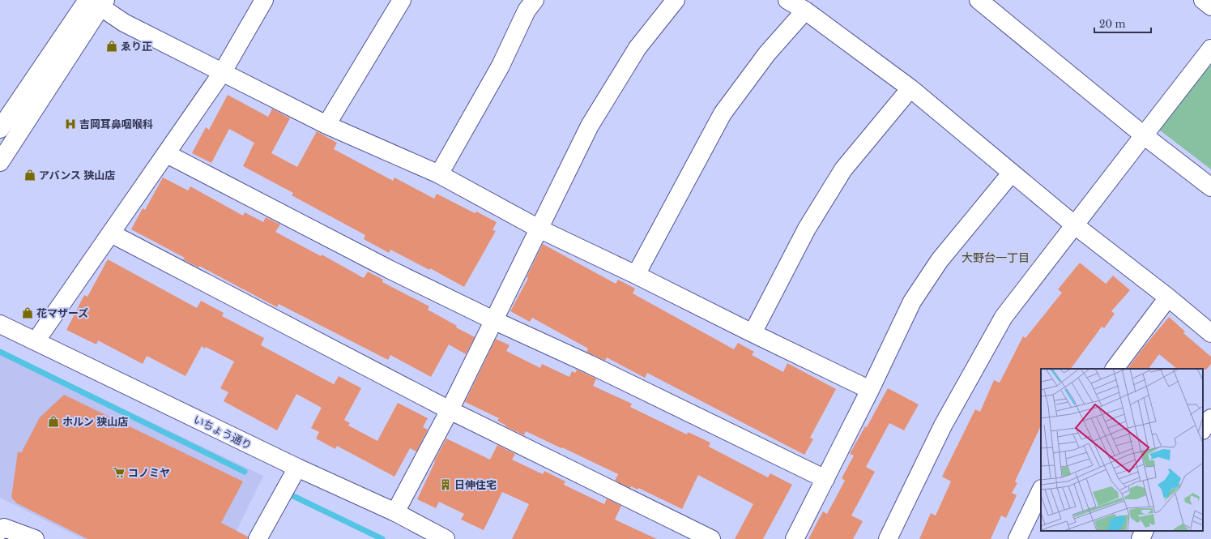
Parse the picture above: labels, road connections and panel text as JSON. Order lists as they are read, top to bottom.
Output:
{
  "streets": {
    "street": ["いちょう通り"]
  },
  "districts": ["大野台一丁目"],
  "places": {
    "shop": [
      "ゑり正",
      "アバンス 狭山店",
      "花マザーズ",
      "ホルン 狭山店"
    ],
    "hospital": ["吉岡耳鼻咽喉科"],
    "supermarket": ["コノミヤ"],
    "building": ["日伸住宅"]
  },
  "scale_bar": "20 m"
}
